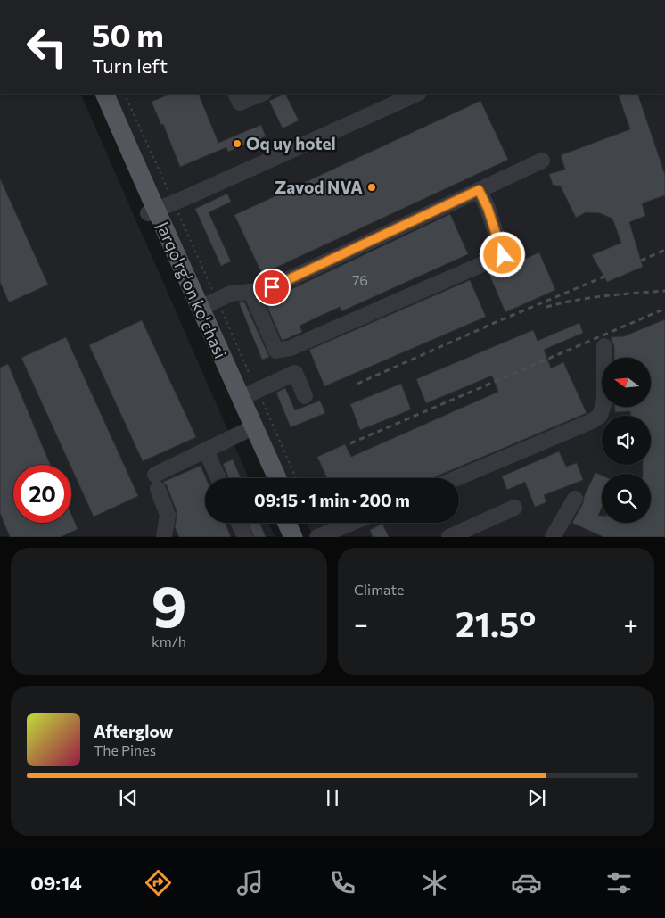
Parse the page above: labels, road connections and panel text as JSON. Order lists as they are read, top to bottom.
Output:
{
  "streets": {
    "main road": ["Jarqo'rg'on ko'chasi"]
  },
  "places": ["Oq uy hotel", "Zavod NVA"],
  "house_numbers": ["76"],
  "north": "left",
  "page": {
    "turn": ["50 m", "Turn left"],
    "limit": "20",
    "trip": "09:15 · 1 min · 200 m",
    "tile": [
      ["9", "km/h"],
      "Climate"
    ],
    "heat": ["−", "21.5°", "+"],
    "song": ["Afterglow", "The Pines"],
    "tabs": "09:14"
  }
}
